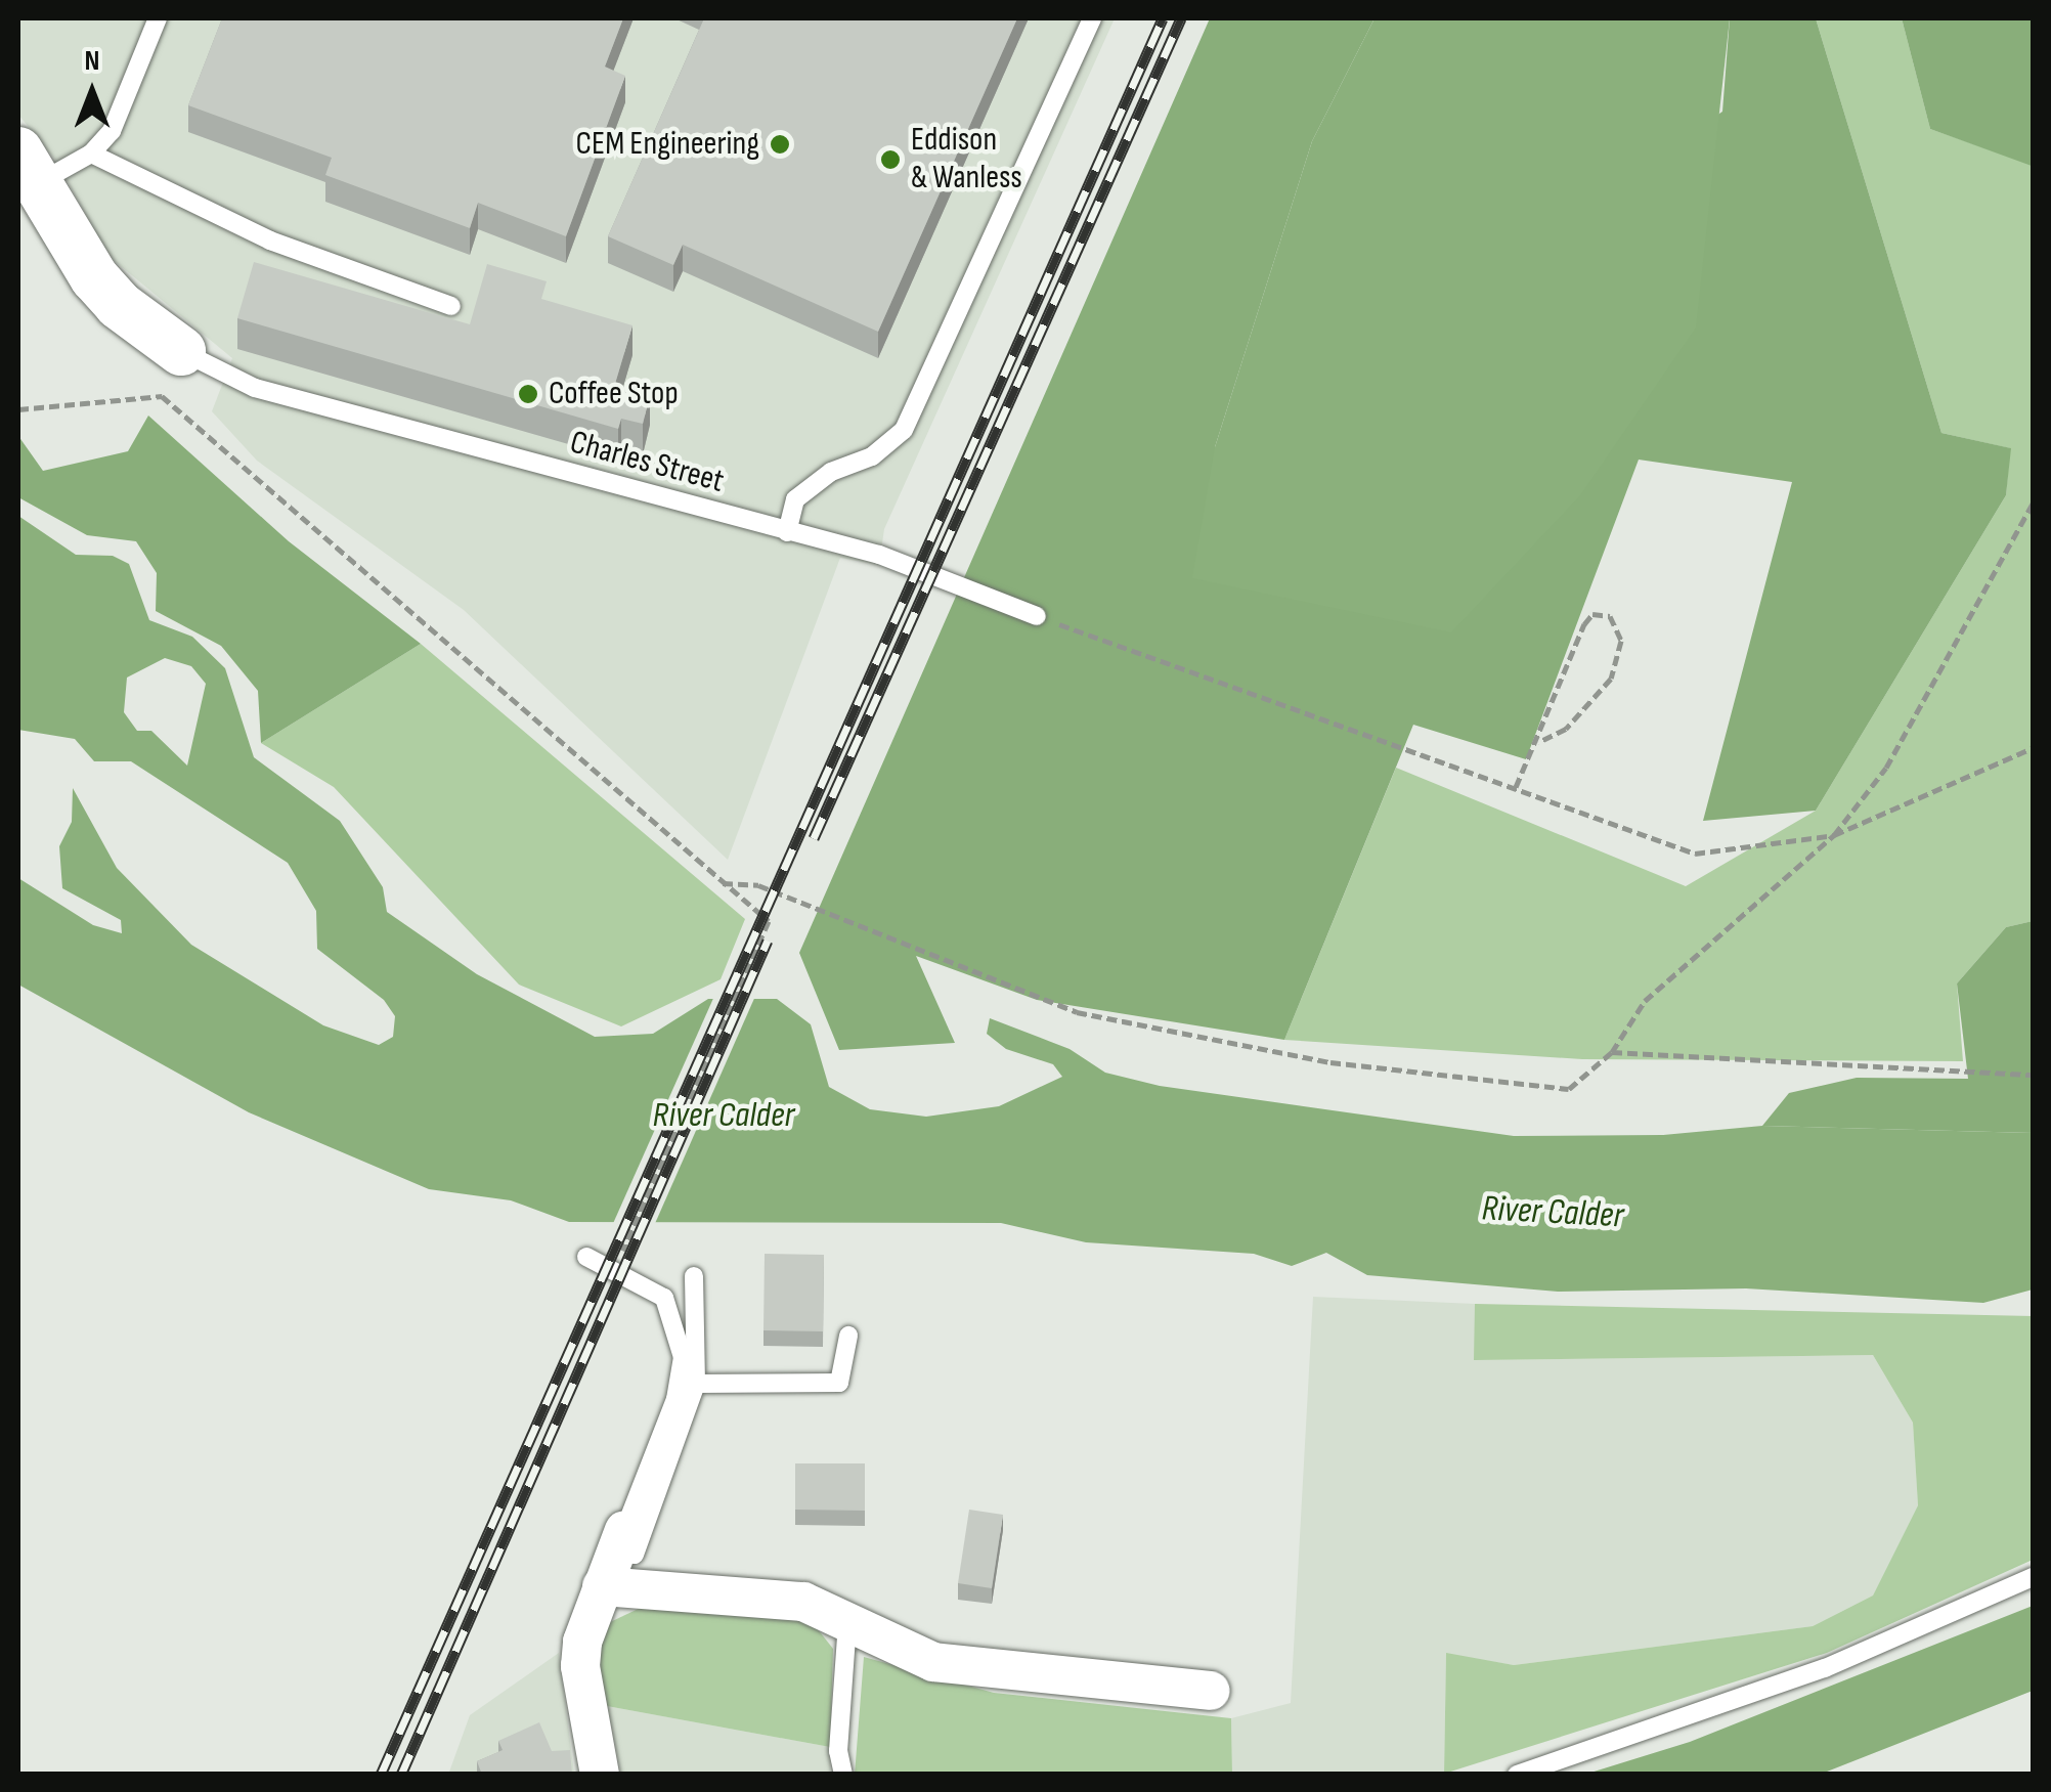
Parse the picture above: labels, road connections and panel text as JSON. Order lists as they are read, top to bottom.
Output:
{
  "streets": {
    "lane": ["Charles Street"]
  },
  "water": ["River Calder"],
  "places": ["CEM Engineering", "Eddison & Wanless", "Coffee Stop"],
  "north": "top"
}
